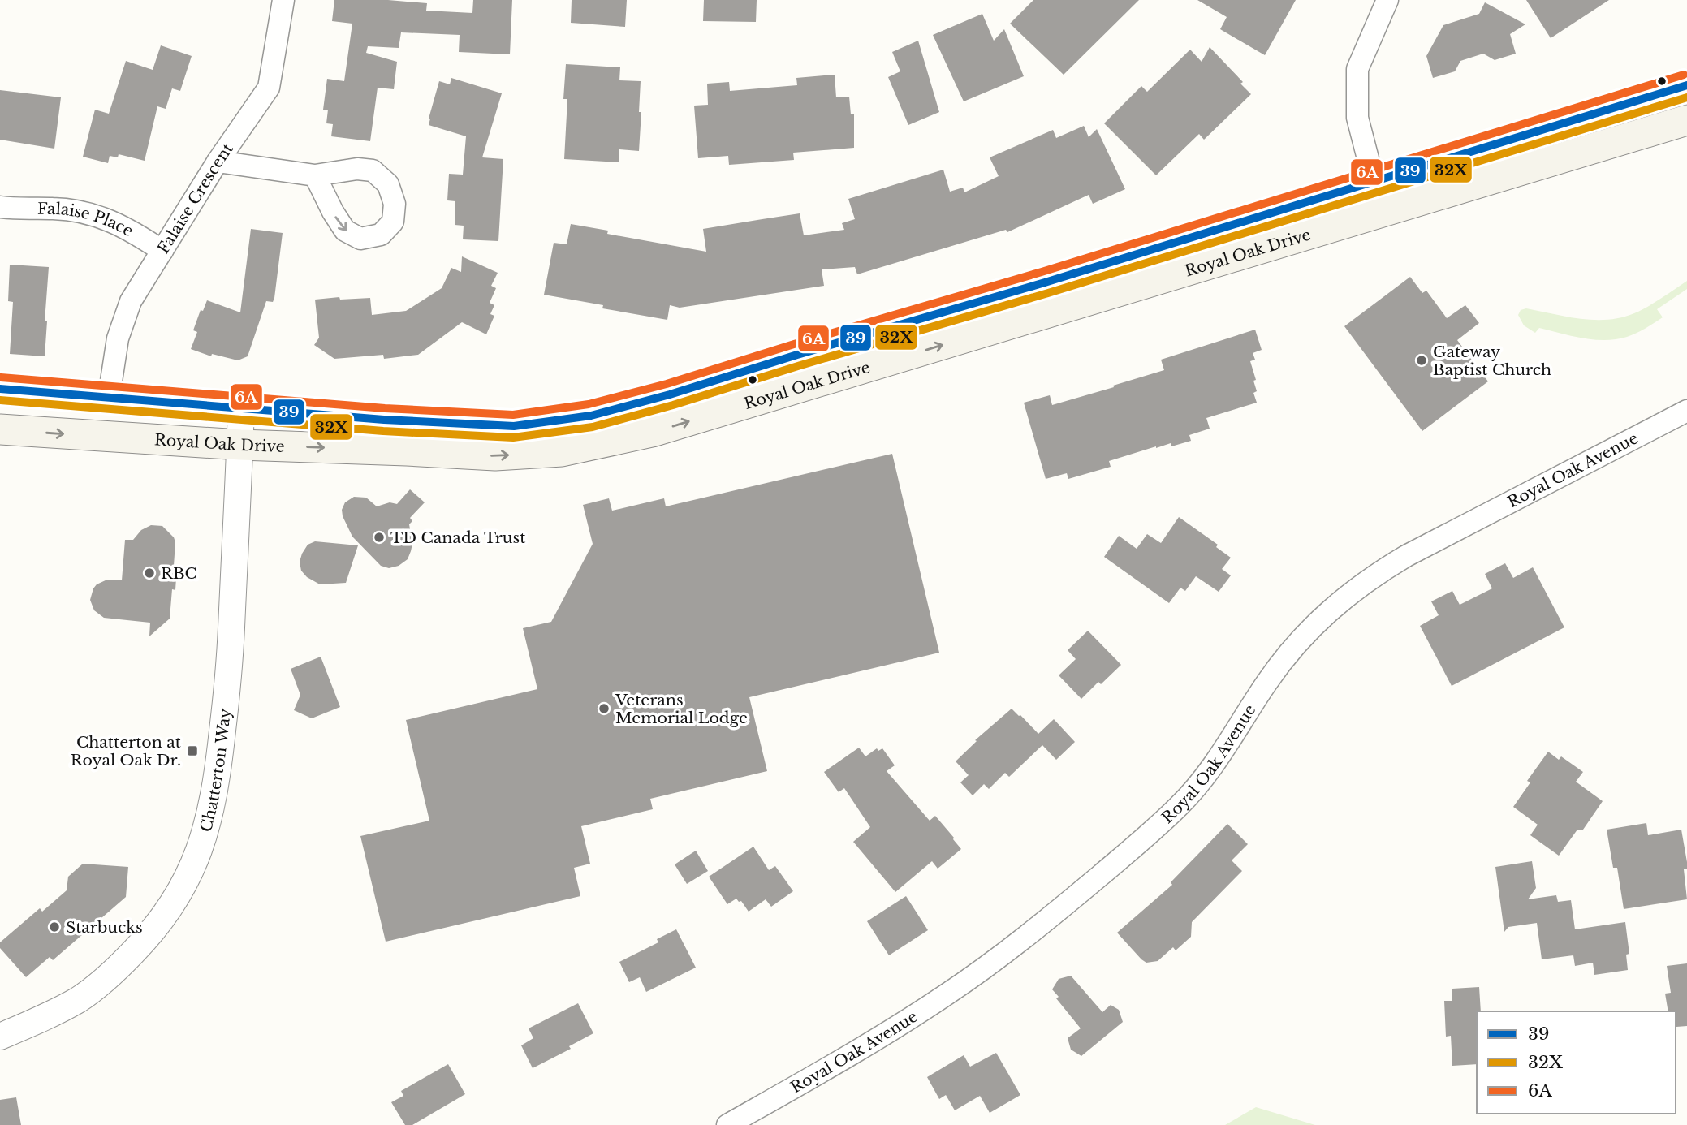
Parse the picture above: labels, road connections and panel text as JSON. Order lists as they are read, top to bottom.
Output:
{
  "streets": {
    "main road": ["Royal Oak Drive"],
    "street": [
      "Falaise Crescent",
      "Falaise Place",
      "Royal Oak Avenue",
      "Chatterton Way"
    ]
  },
  "crossings": [
    ["Falaise Crescent", "Falaise Place"],
    ["Falaise Crescent", "Royal Oak Drive"],
    ["Royal Oak Drive", "Chatterton Way"]
  ],
  "places": {
    "other": [
      "Gateway Baptist Church",
      "TD Canada Trust",
      "RBC",
      "Veterans Memorial Lodge",
      "Starbucks"
    ],
    "transit": ["Chatterton at Royal Oak Dr."]
  },
  "lines": ["transit line 6A", "transit line 39", "transit line 32X"],
  "legend": ["39", "32X", "6A"]
}
